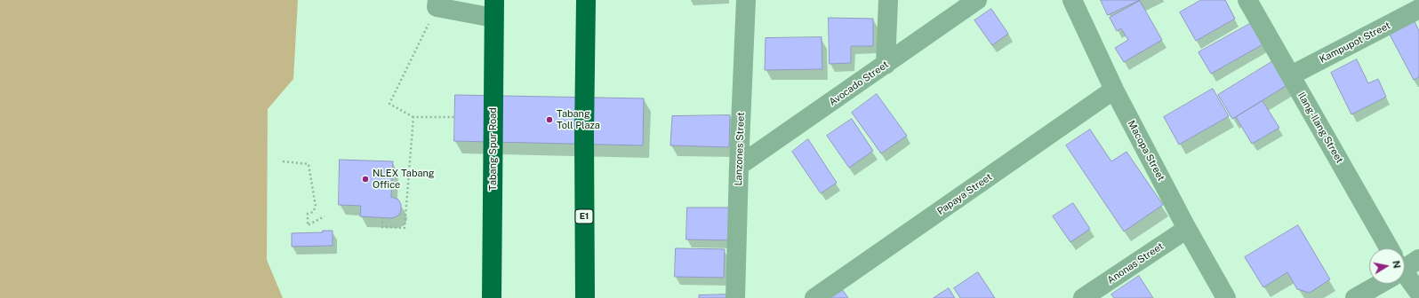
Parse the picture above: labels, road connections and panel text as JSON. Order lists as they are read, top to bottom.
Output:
{
  "streets": {
    "highway": ["Tabang Spur Road", "E1"],
    "street": [
      "Kampupot Street",
      "Avocado Street",
      "Ilang-Ilang Street",
      "Lanzones Street",
      "Macopa Street",
      "Papaya Street",
      "Anonas Street"
    ]
  },
  "crossings": [
    ["Kampupot Street", "Ilang-Ilang Street"],
    ["Avocado Street", "Lanzones Street"],
    ["Macopa Street", "Papaya Street"],
    ["Macopa Street", "Anonas Street"]
  ],
  "places": ["Tabang Toll Plaza", "NLEX Tabang Office"],
  "north": "right"
}
